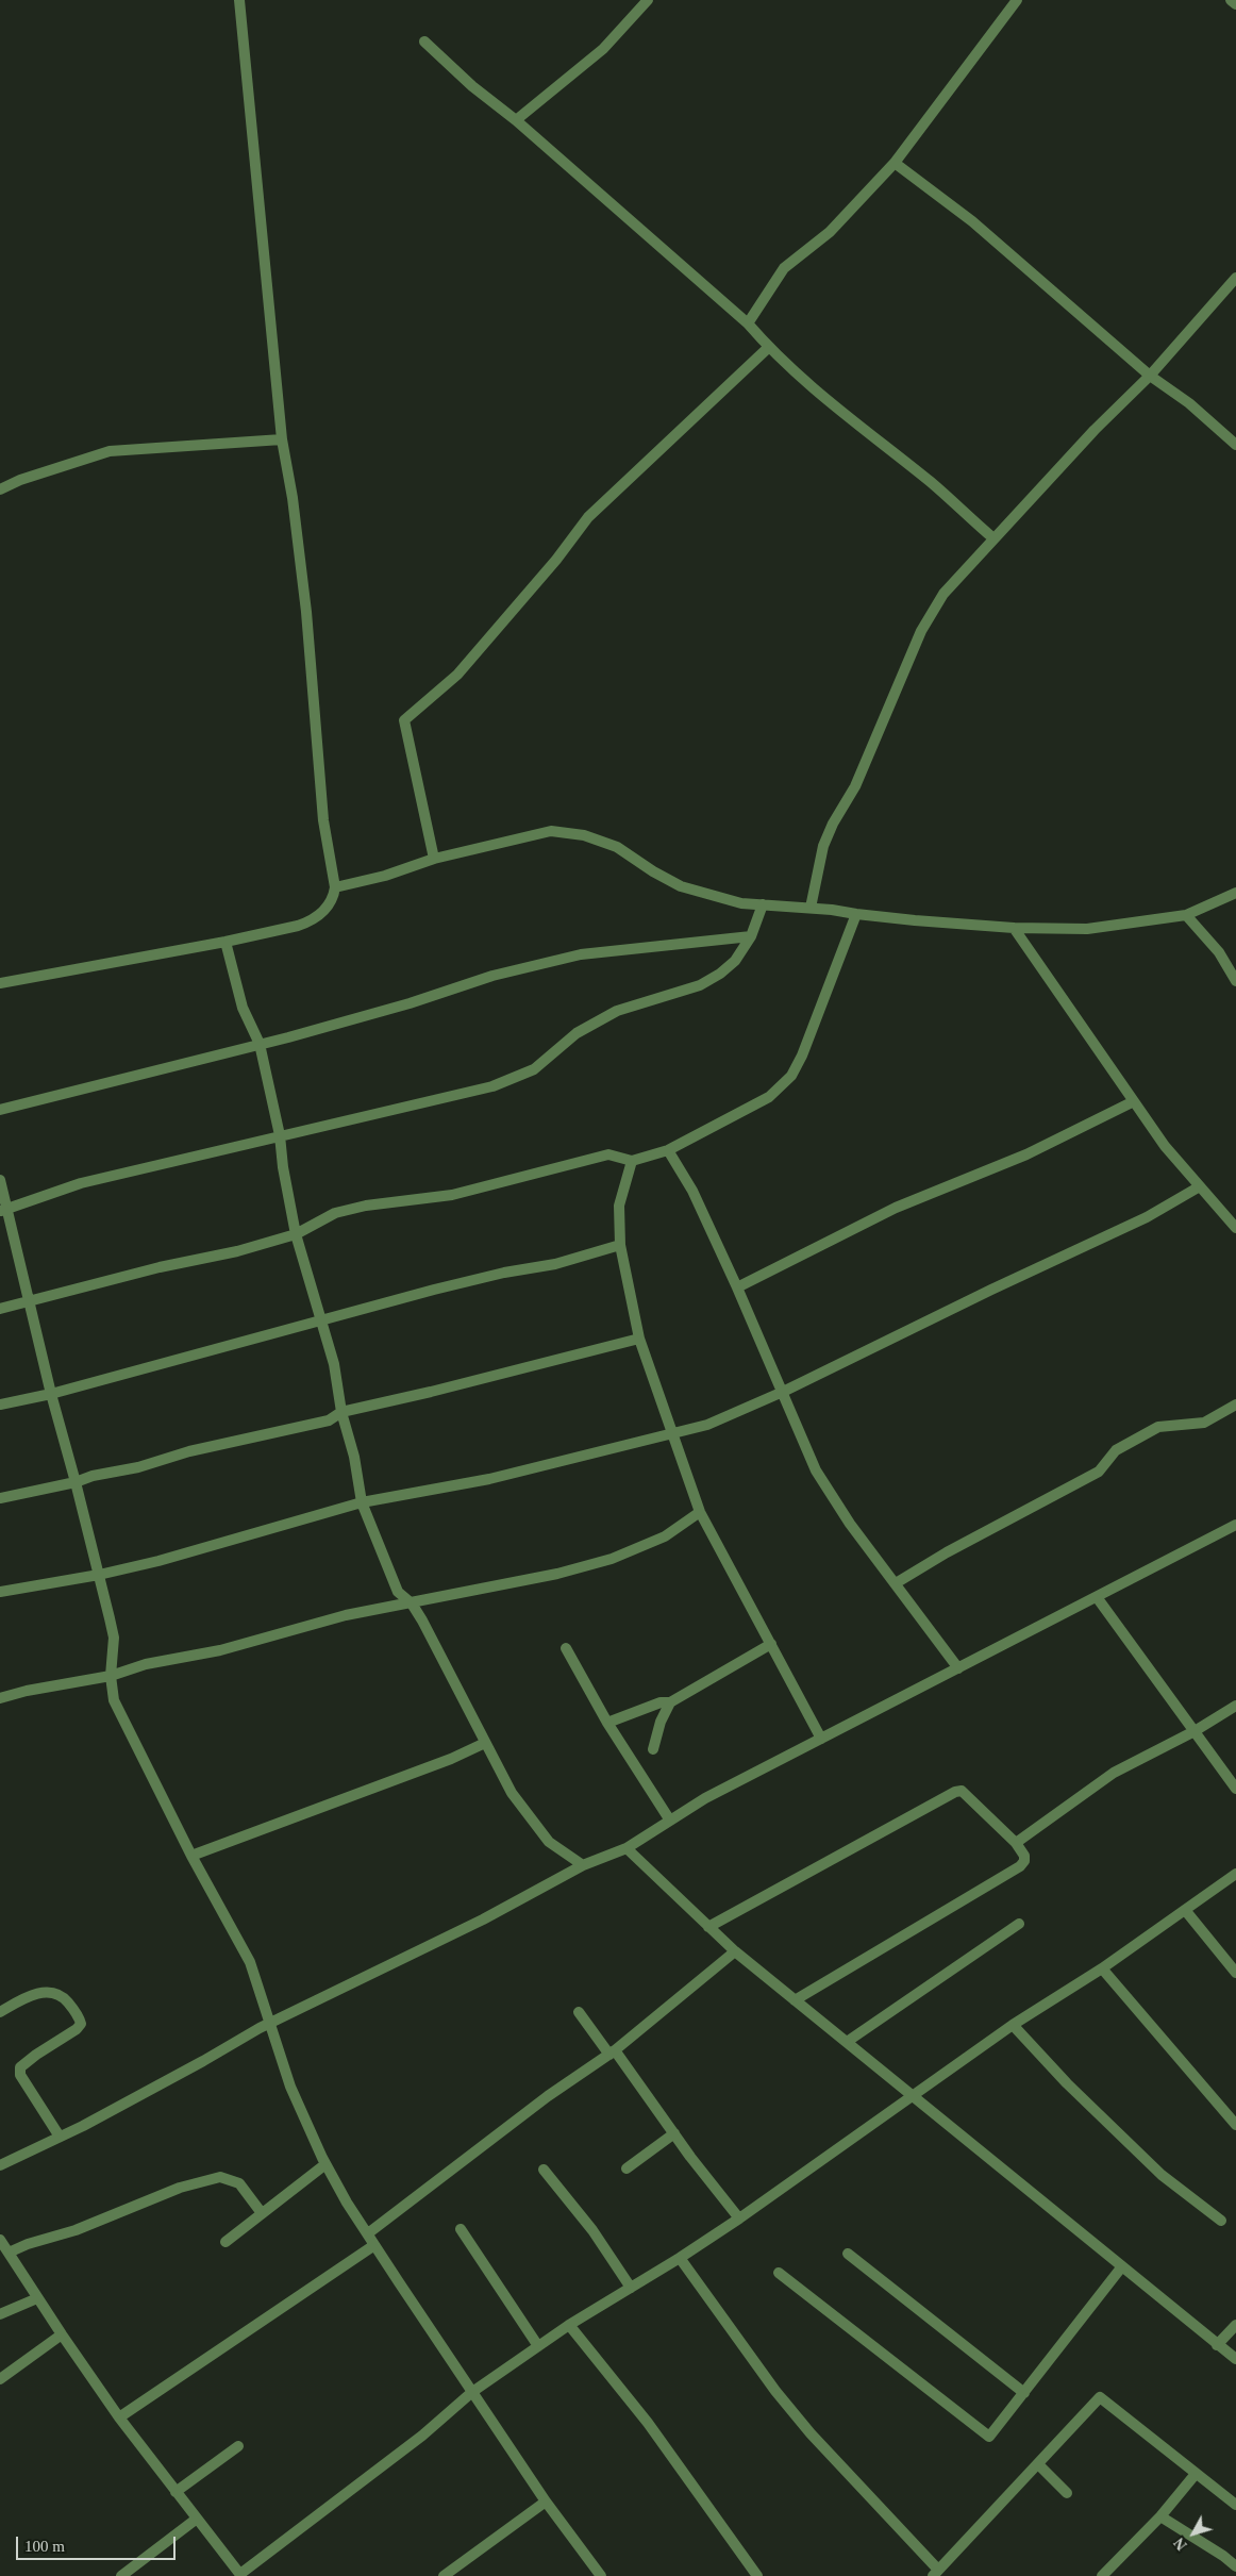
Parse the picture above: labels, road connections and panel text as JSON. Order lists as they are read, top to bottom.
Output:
{
  "scale_bar": "100 m",
  "north": "bottom left"
}
